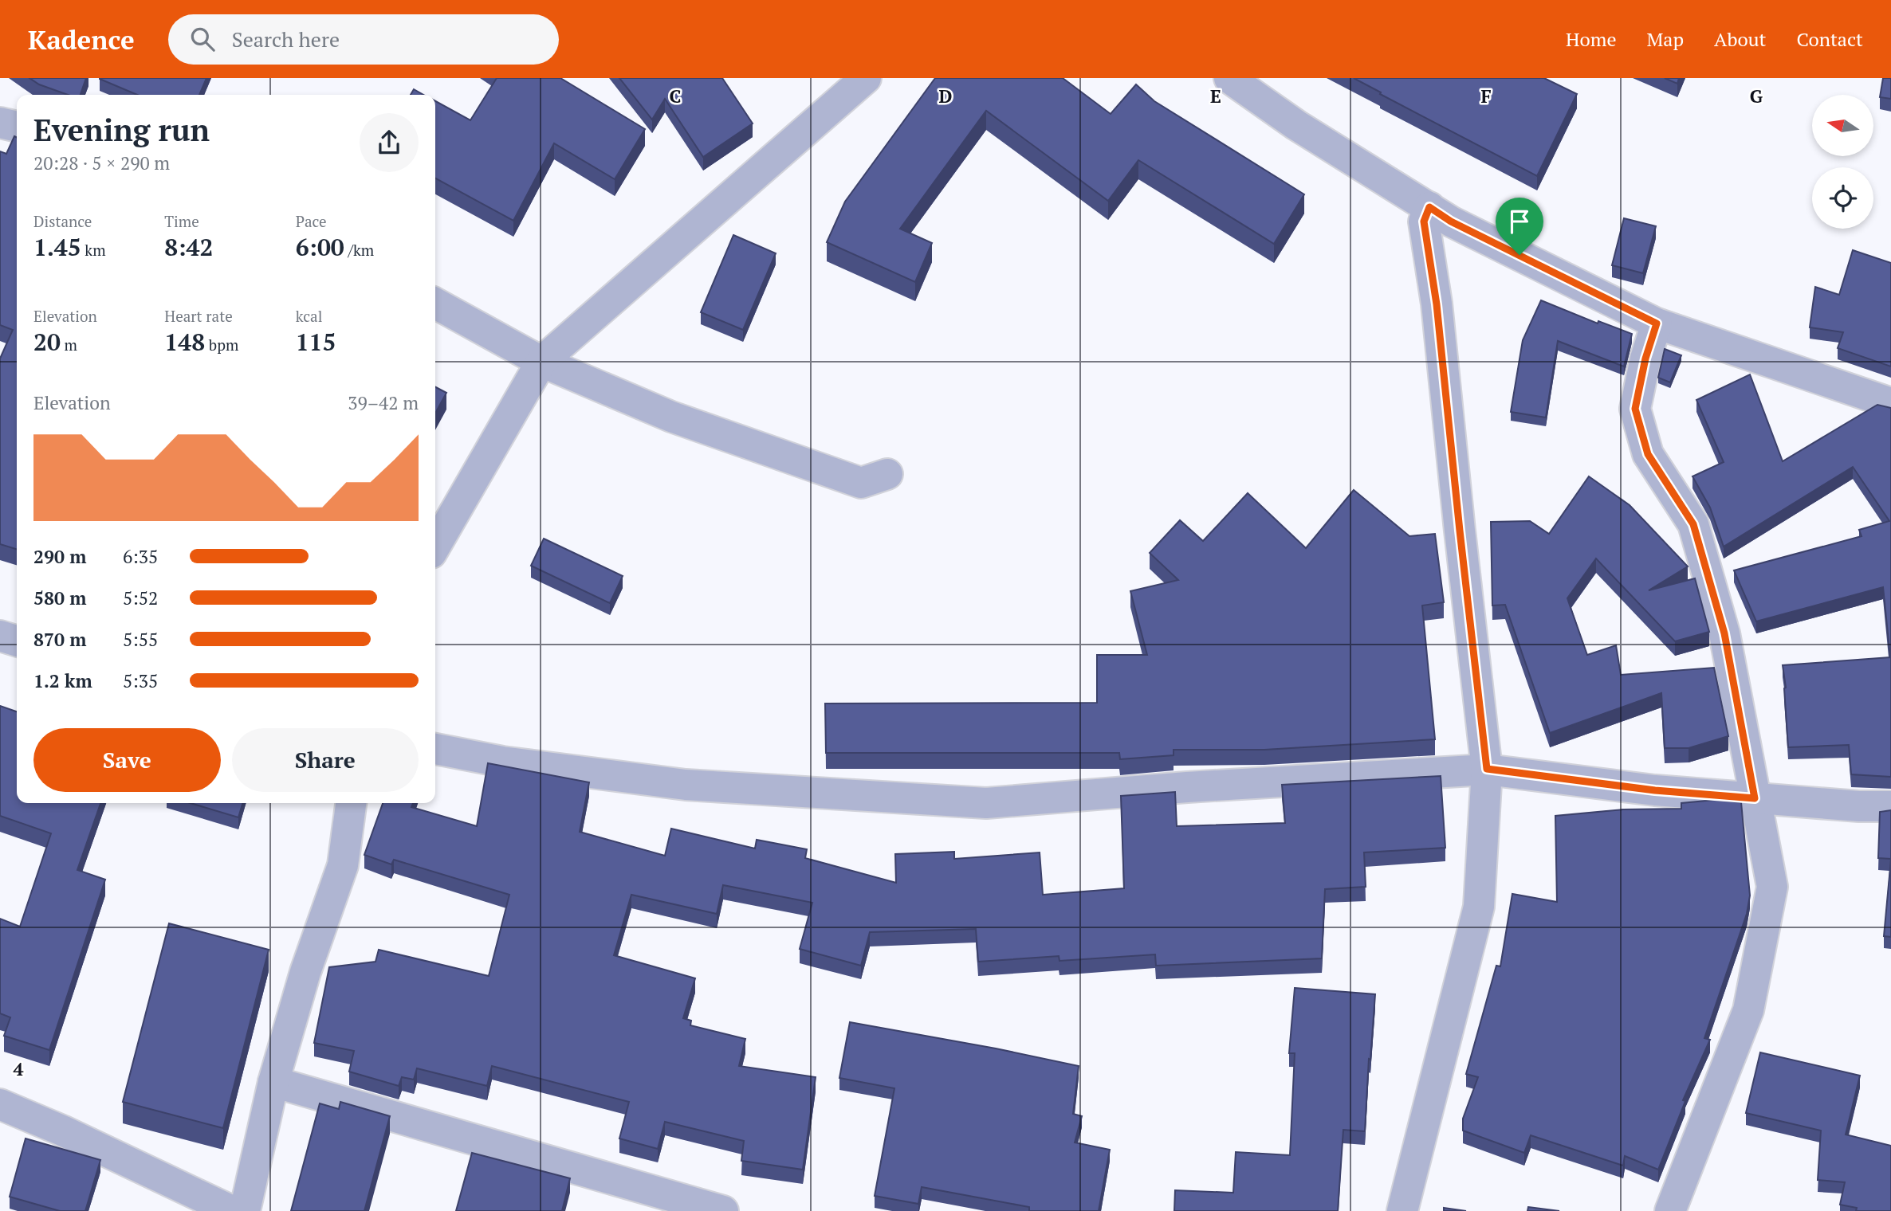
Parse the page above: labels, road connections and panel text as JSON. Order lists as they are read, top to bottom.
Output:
{
  "north": "left",
  "page": {
    "header": "Kadence",
    "search": "Search here",
    "nav": [
      "Home",
      "Map",
      "About",
      "Contact"
    ],
    "heading": ["Evening run", "20:28 · 5 × 290 m"],
    "stats": [
      ["Distance", "1.45 km"],
      ["Time", "8:42"],
      ["Pace", "6:00 /km"],
      ["Elevation", "20 m"],
      ["Heart rate", "148 bpm"],
      ["kcal", "115"]
    ],
    "chart": ["Elevation", "39–42 m"],
    "list": [
      {
        "name": "290 m",
        "note": "6:35"
      },
      {
        "name": "580 m",
        "note": "5:52"
      },
      {
        "name": "870 m",
        "note": "5:55"
      },
      {
        "name": "1.2 km",
        "note": "5:35"
      }
    ],
    "buttons": ["Save", "Share"]
  },
  "grid": {
    "columns": [
      "C",
      "D",
      "E",
      "F",
      "G"
    ],
    "rows": ["4"]
  }
}
